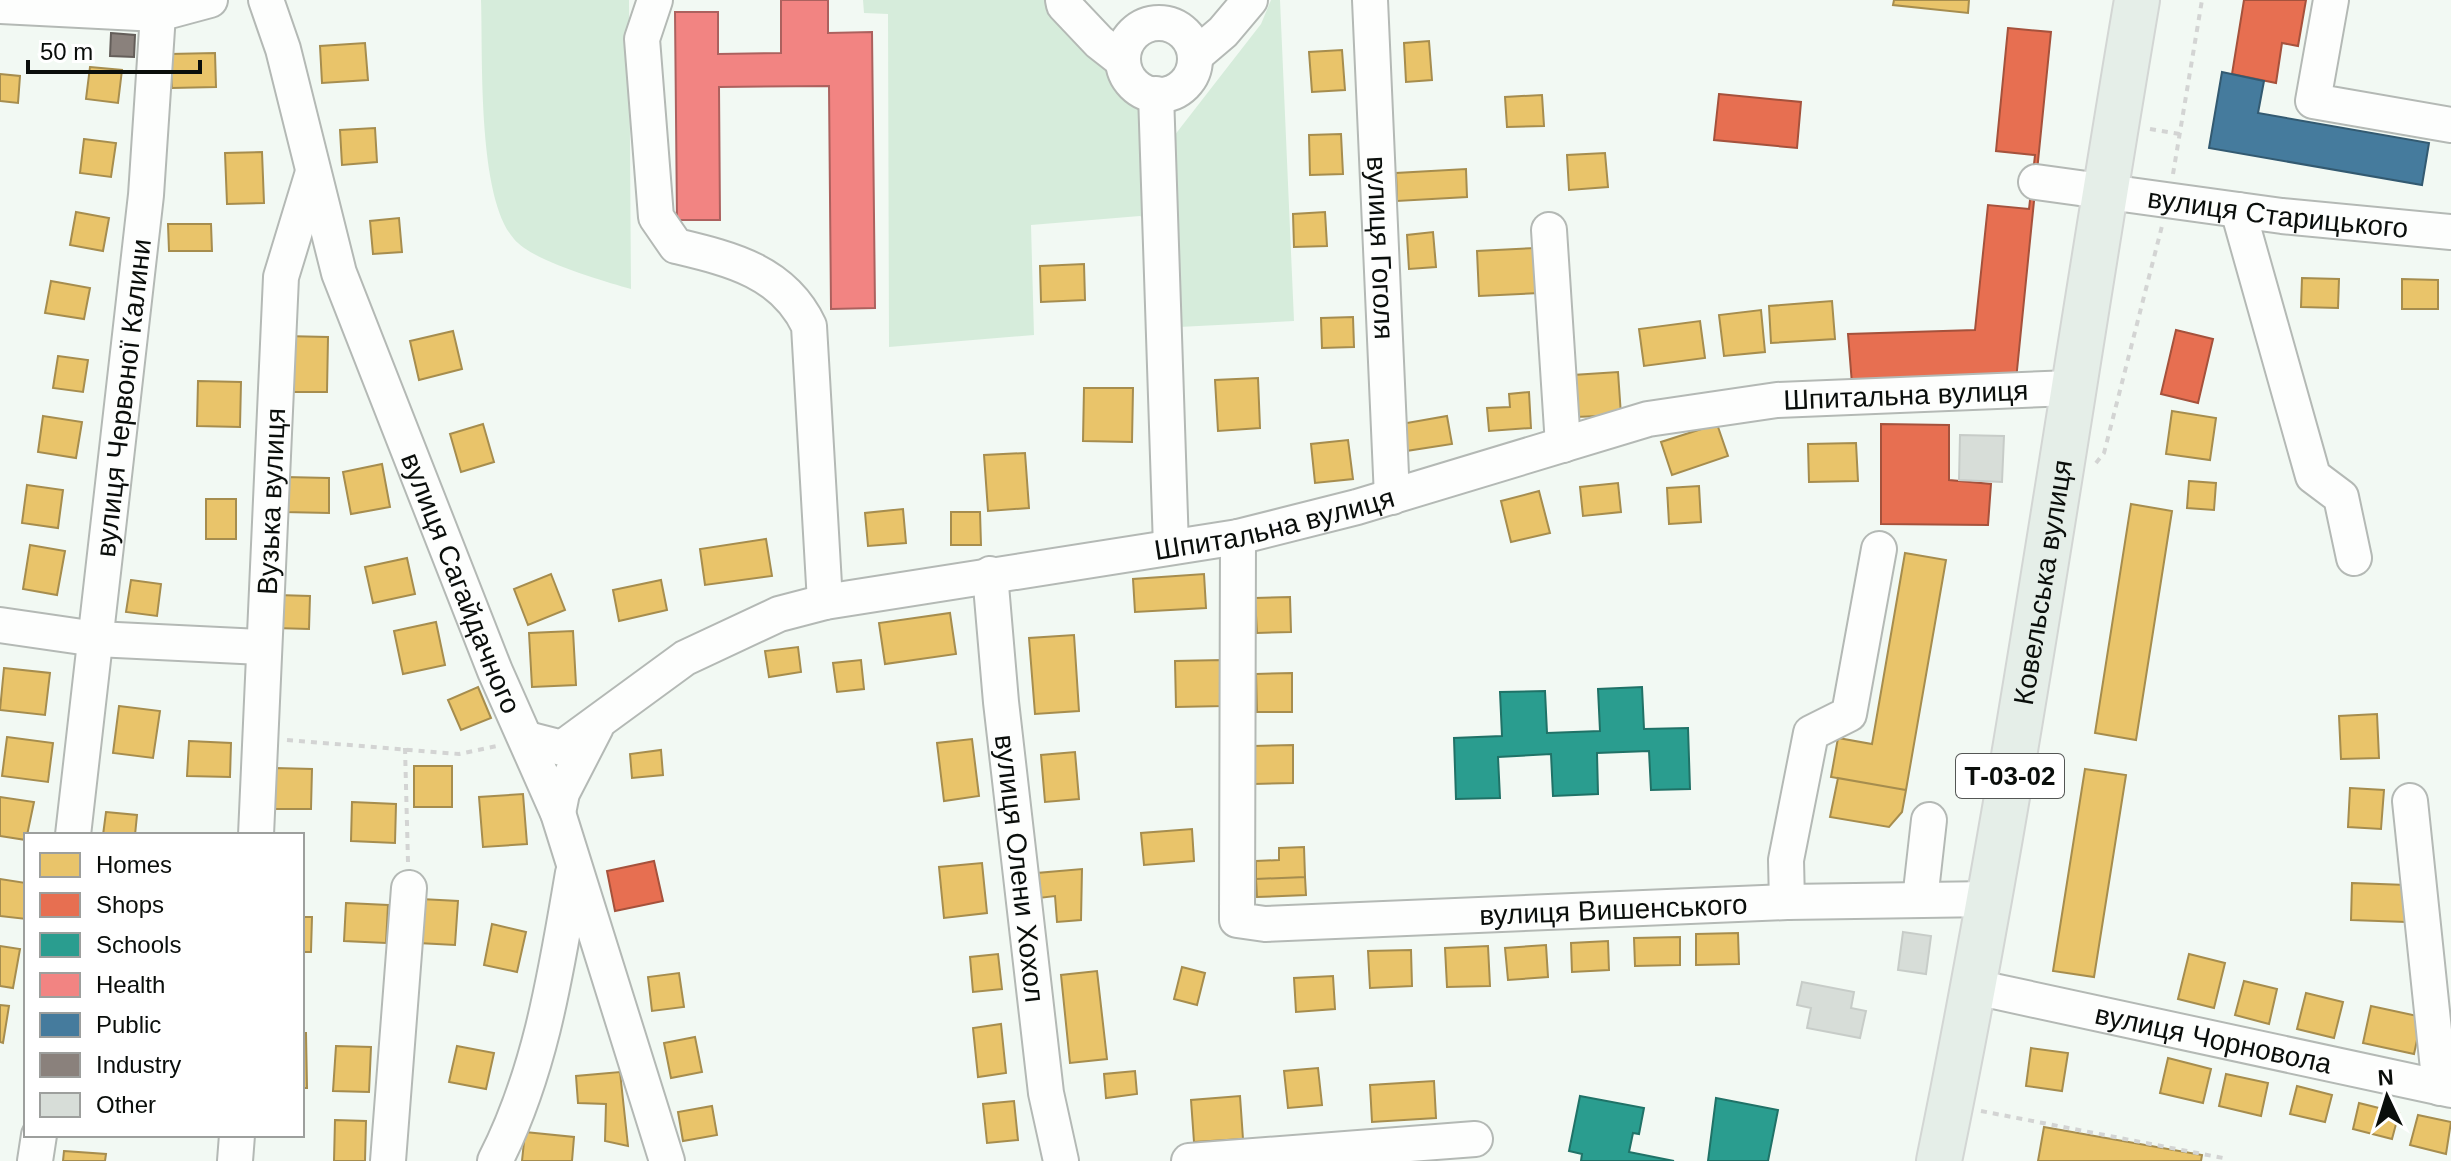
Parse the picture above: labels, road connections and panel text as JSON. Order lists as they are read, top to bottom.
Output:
{
  "streets": {
    "main road": ["Ковельська вулиця", "Т-03-02"],
    "street": [
      "вулиця Старицького",
      "вулиця Гоголя",
      "Шпитальна вулиця",
      "вулиця Червоної Калини",
      "Вузька вулиця",
      "вулиця Сагайдачного",
      "вулиця Олени Хохол",
      "вулиця Вишенського",
      "вулиця Чорновола"
    ]
  },
  "crossings": [
    ["вулиця Старицького", "Ковельська вулиця"],
    ["вулиця Гоголя", "Шпитальна вулиця"],
    ["Шпитальна вулиця", "вулиця Сагайдачного"],
    ["Шпитальна вулиця", "Ковельська вулиця"],
    ["Шпитальна вулиця", "вулиця Олени Хохол"],
    ["Шпитальна вулиця", "вулиця Вишенського"],
    ["Вузька вулиця", "вулиця Сагайдачного"],
    ["Ковельська вулиця", "вулиця Вишенського"],
    ["Ковельська вулиця", "вулиця Чорновола"]
  ],
  "legend": [
    "Homes",
    "Shops",
    "Schools",
    "Health",
    "Public",
    "Industry",
    "Other"
  ],
  "scale_bar": "50 m",
  "north": "top"
}
